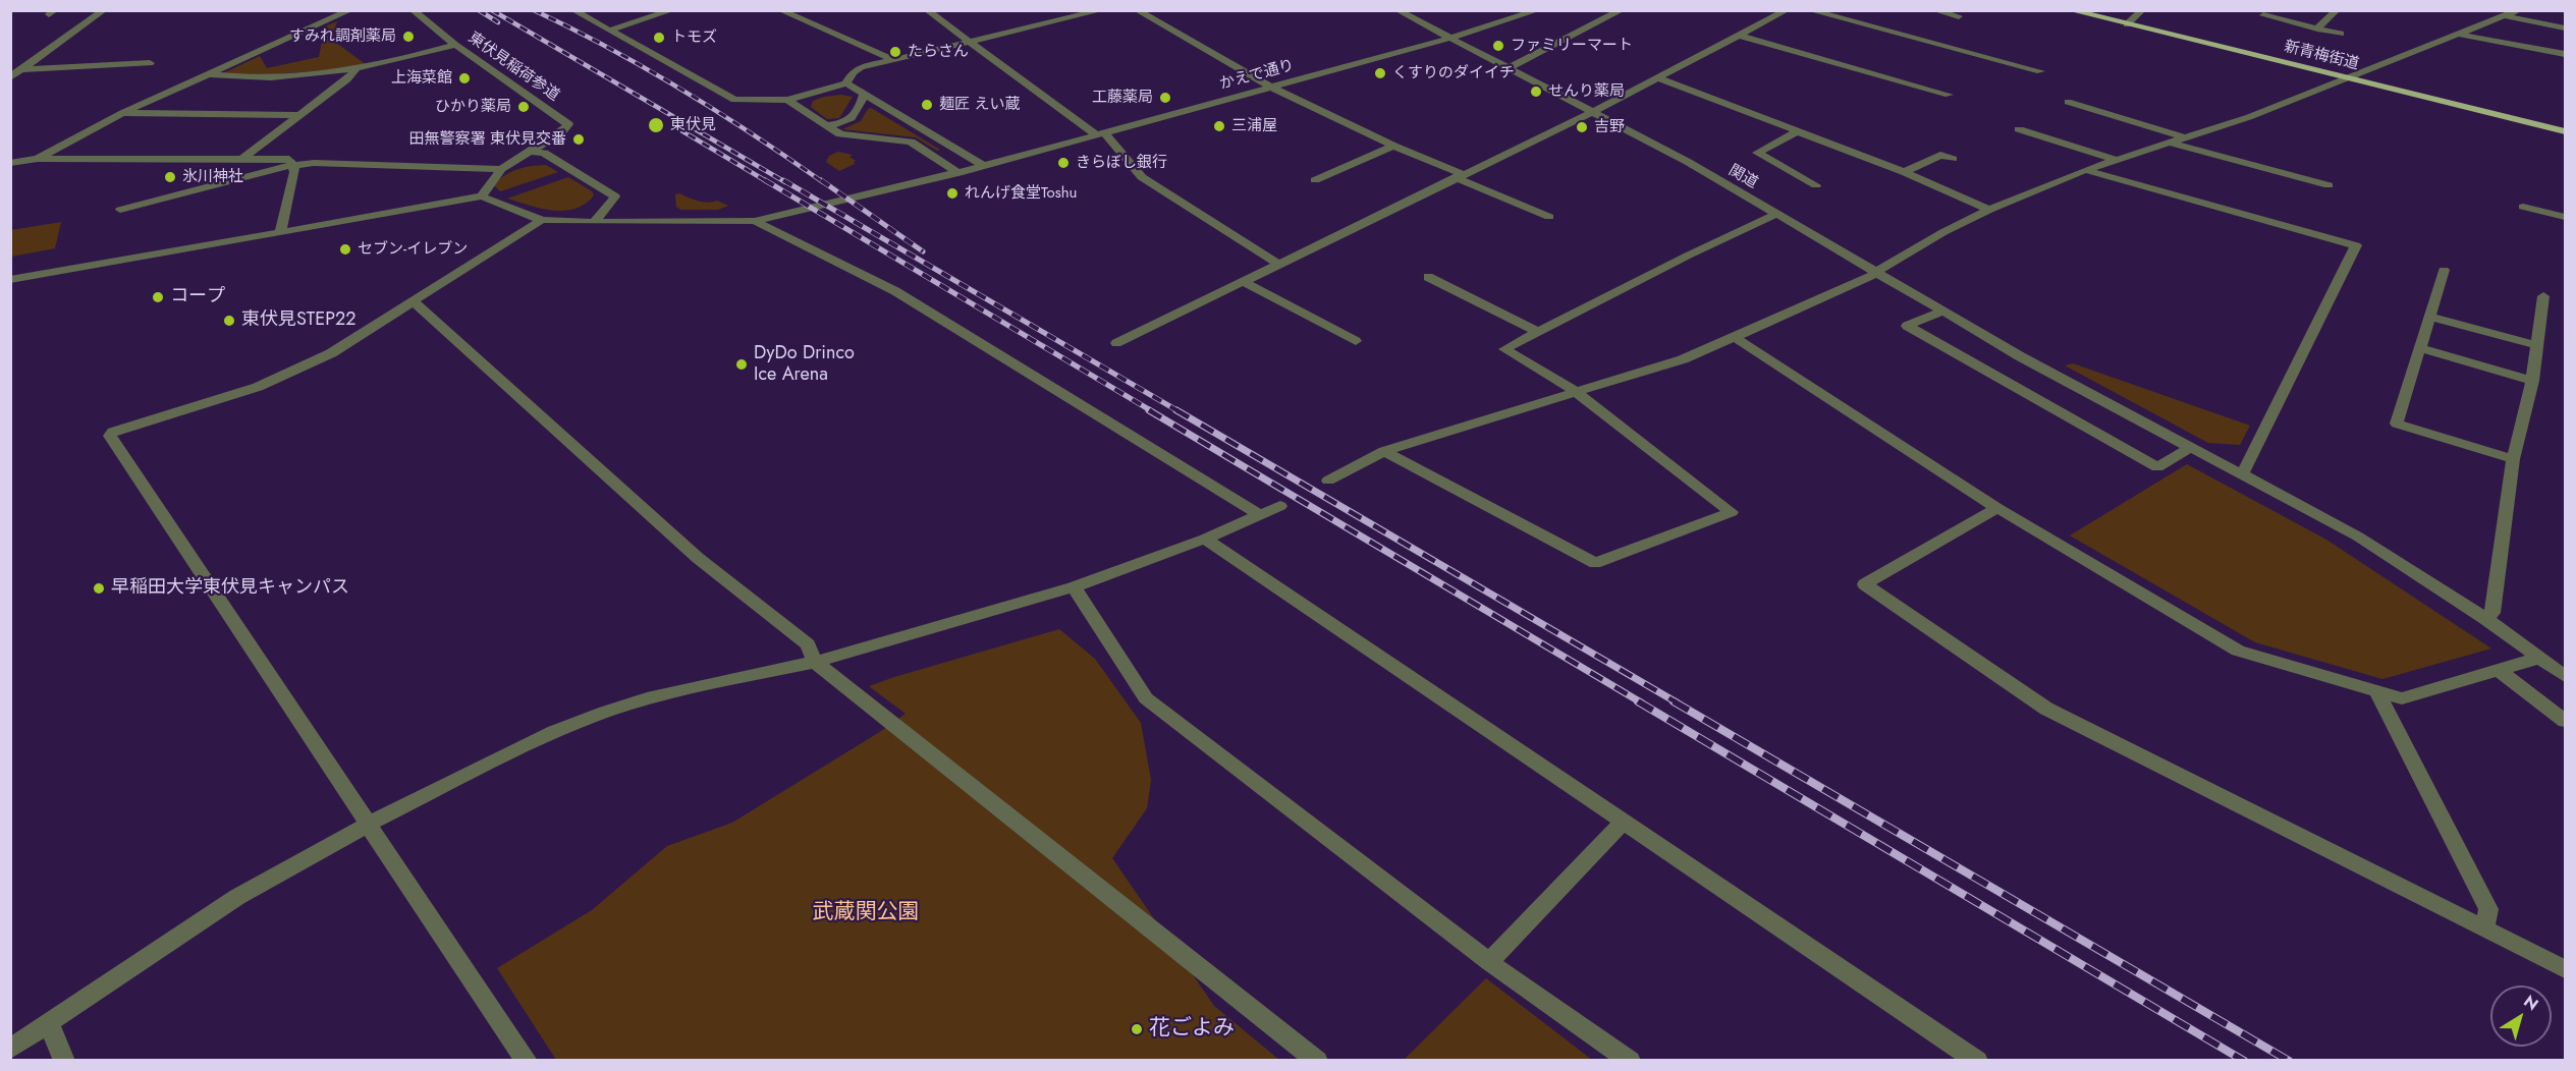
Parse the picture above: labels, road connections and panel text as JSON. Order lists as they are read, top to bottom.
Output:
{
  "streets": {
    "main road": ["新青梅街道"],
    "street": ["東伏見稲荷参道", "かえで通り", "関道"]
  },
  "crossings": [
    ["かえで通り", "関道"]
  ],
  "parks": ["武蔵関公園"],
  "places": [
    "すみれ調剤薬局",
    "トモズ",
    "ファミリーマート",
    "たらさん",
    "くすりのダイイチ",
    "上海菜館",
    "せんり薬局",
    "工藤薬局",
    "麺匠 えい蔵",
    "ひかり薬局",
    "東伏見",
    "三浦屋",
    "吉野",
    "田無警察署 東伏見交番",
    "きらぼし銀行",
    "氷川神社",
    "れんげ食堂Toshu",
    "セブン-イレブン",
    "コープ",
    "東伏見STEP22",
    "DyDo Drinco Ice Arena",
    "早稲田大学東伏見キャンパス",
    "花ごよみ"
  ],
  "north": "top right"
}
